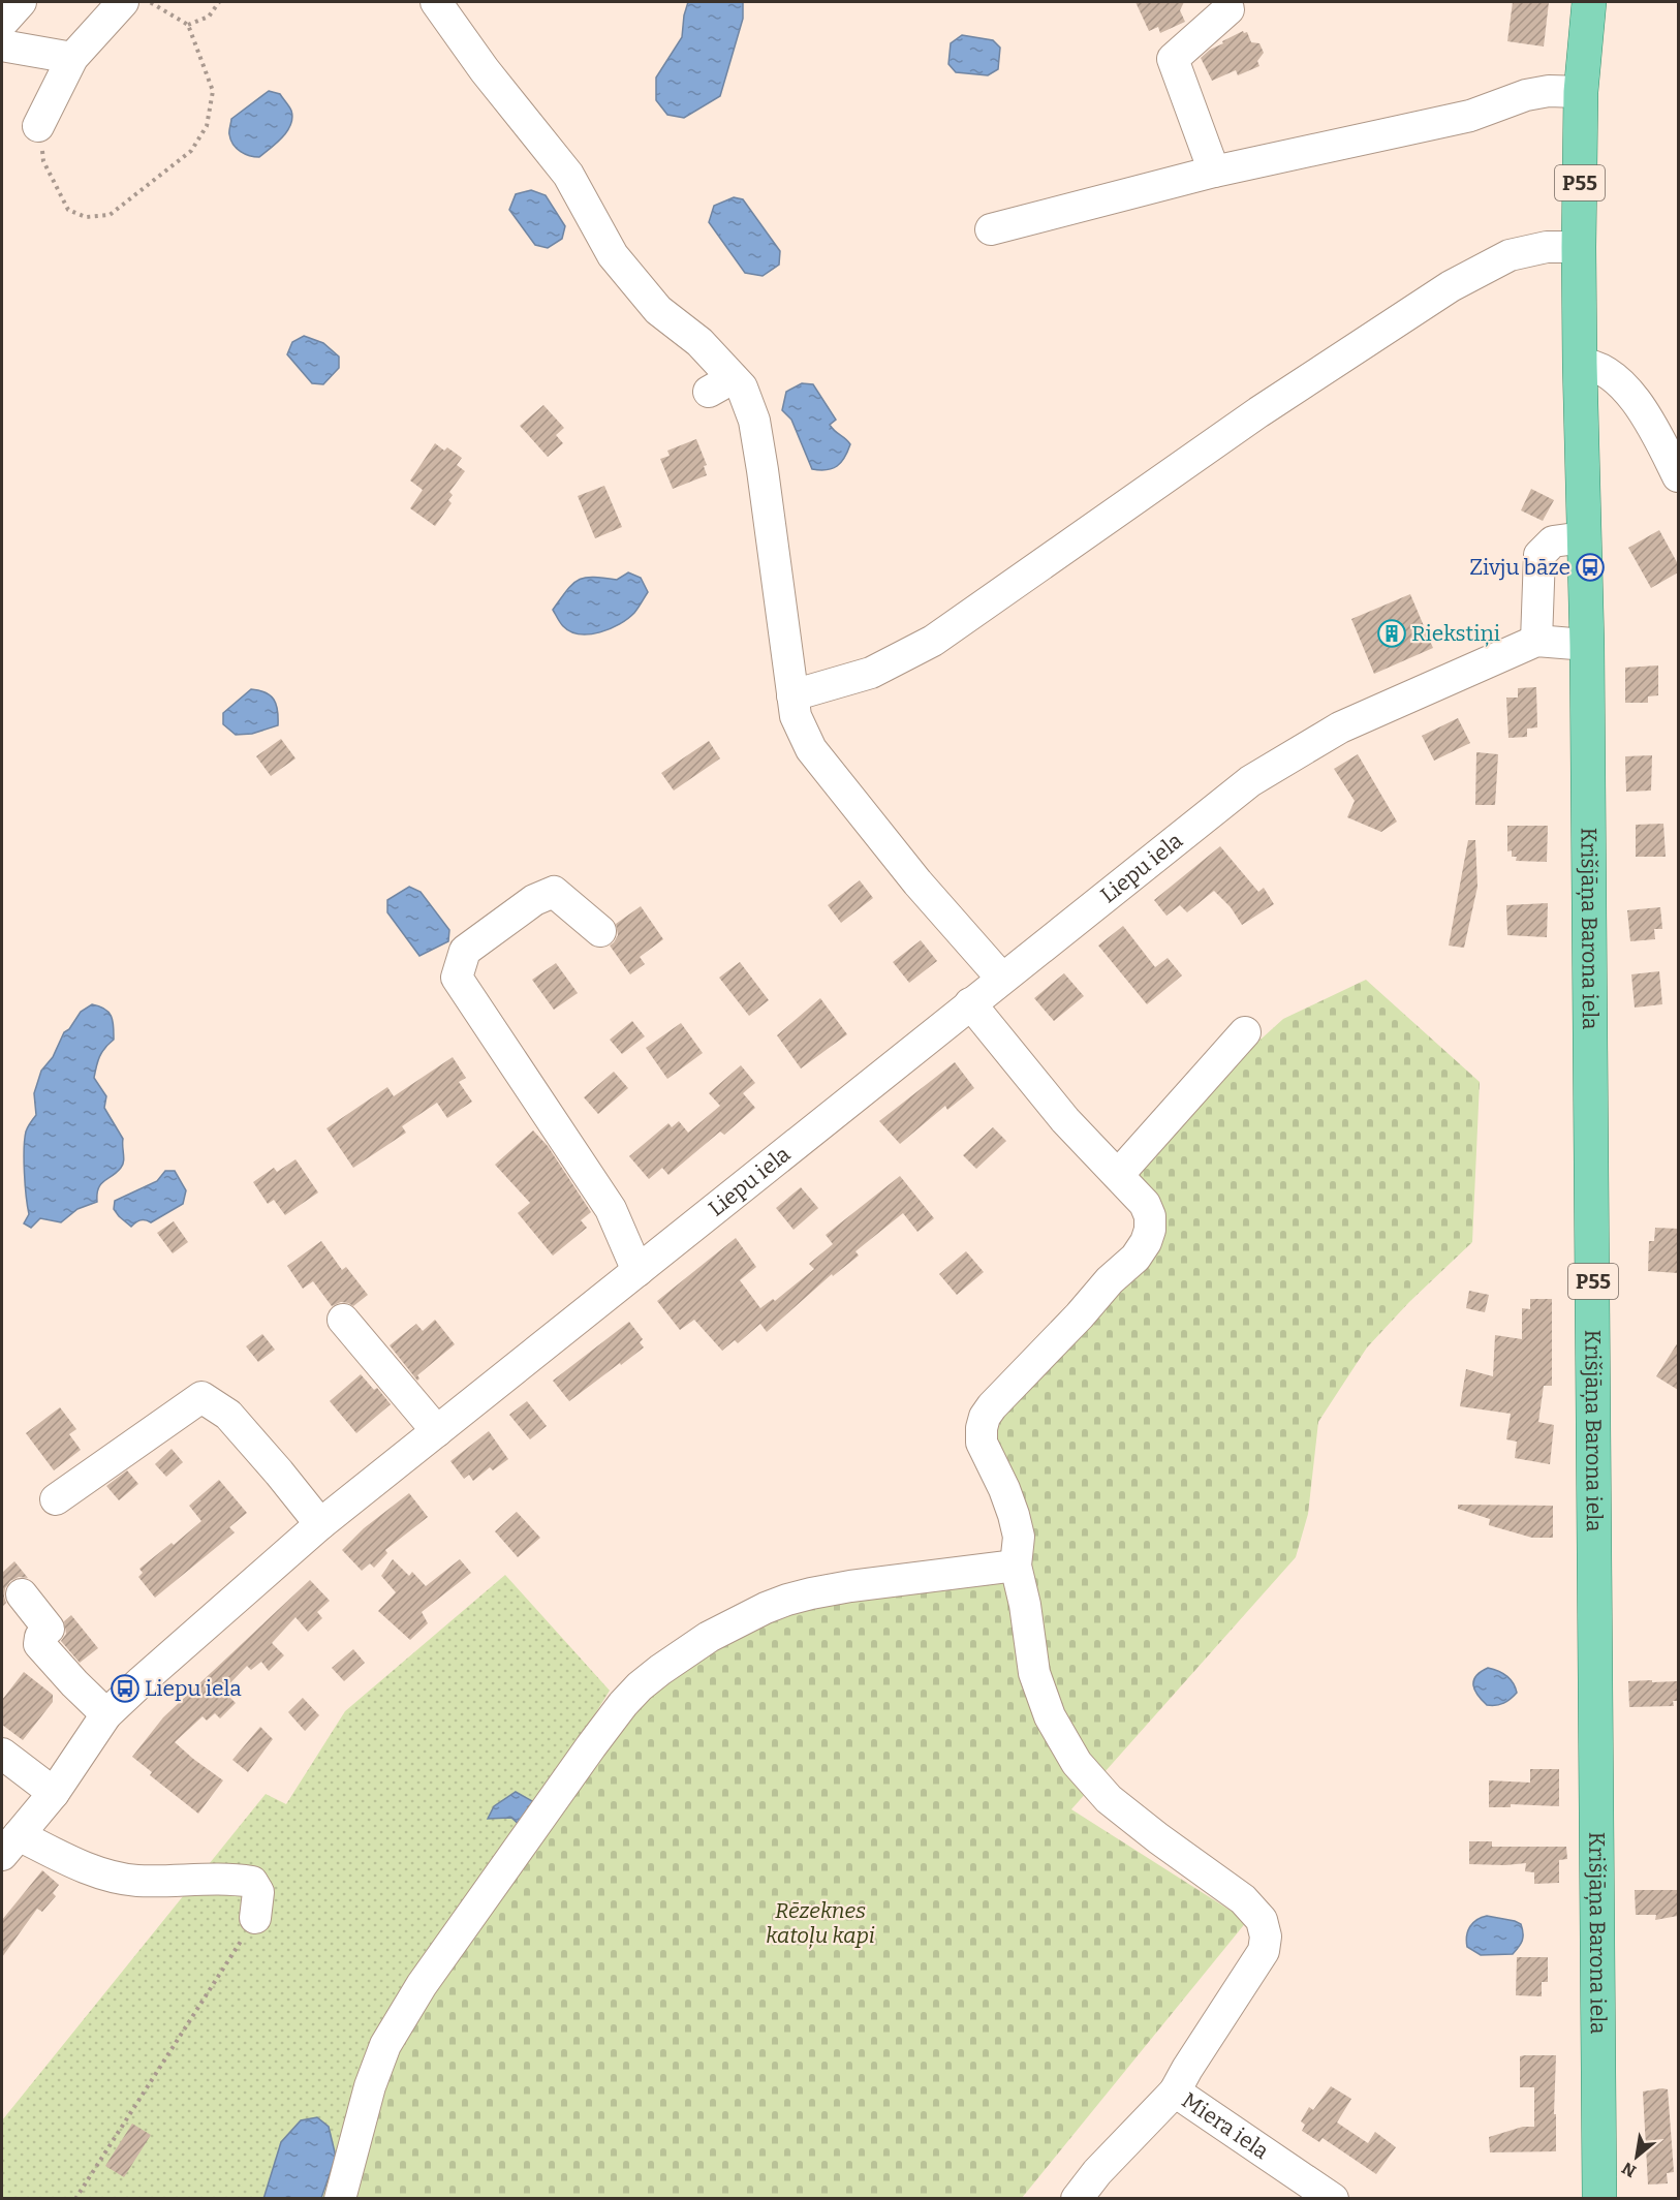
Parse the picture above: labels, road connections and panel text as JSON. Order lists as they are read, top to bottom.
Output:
{
  "streets": {
    "main road": ["P55", "Krišjāņa Barona iela"],
    "street": ["Liepu iela", "Miera iela"]
  },
  "crossings": [
    ["P55", "Krišjāņa Barona iela"],
    ["Liepu iela", "Krišjāņa Barona iela"]
  ],
  "parks": ["Rēzeknes katoļu kapi"],
  "places": {
    "bus stop": ["Zivju bāze", "Liepu iela"],
    "building": ["Riekstiņi"]
  },
  "north": "bottom left"
}
